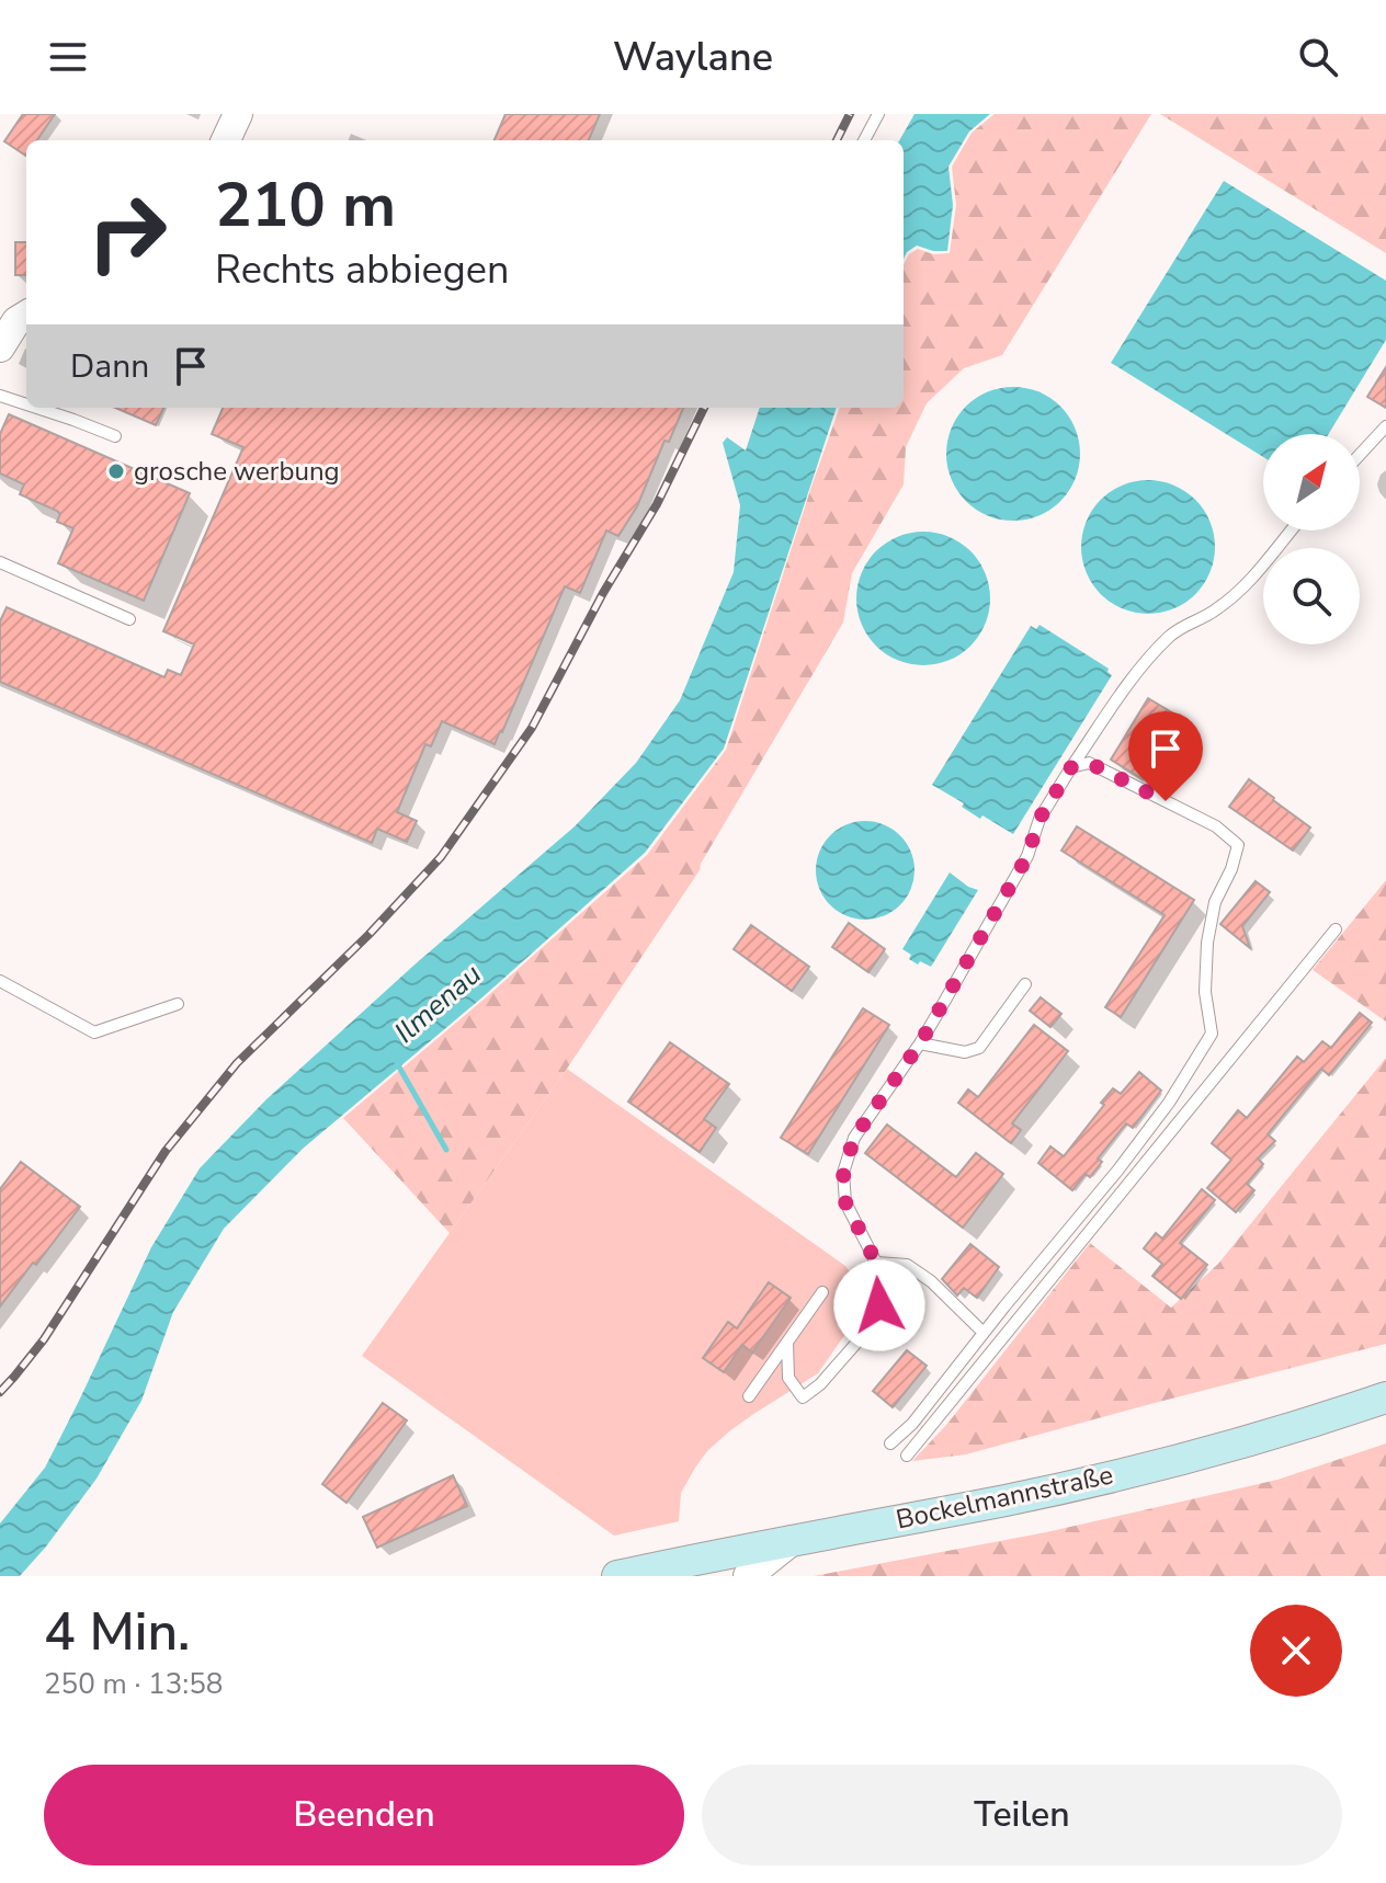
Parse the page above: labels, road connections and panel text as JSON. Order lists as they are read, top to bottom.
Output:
{
  "streets": {
    "main road": ["Bockelmannstraße"]
  },
  "water": ["Ilmenau"],
  "places": ["grosche werbung"],
  "north": "top right",
  "page": {
    "header": "Waylane",
    "turn": ["210 m", "Rechts abbiegen"],
    "then": "Dann",
    "heading": ["4 Min.", "250 m · 13:58"],
    "buttons": ["Beenden", "Teilen"]
  }
}
